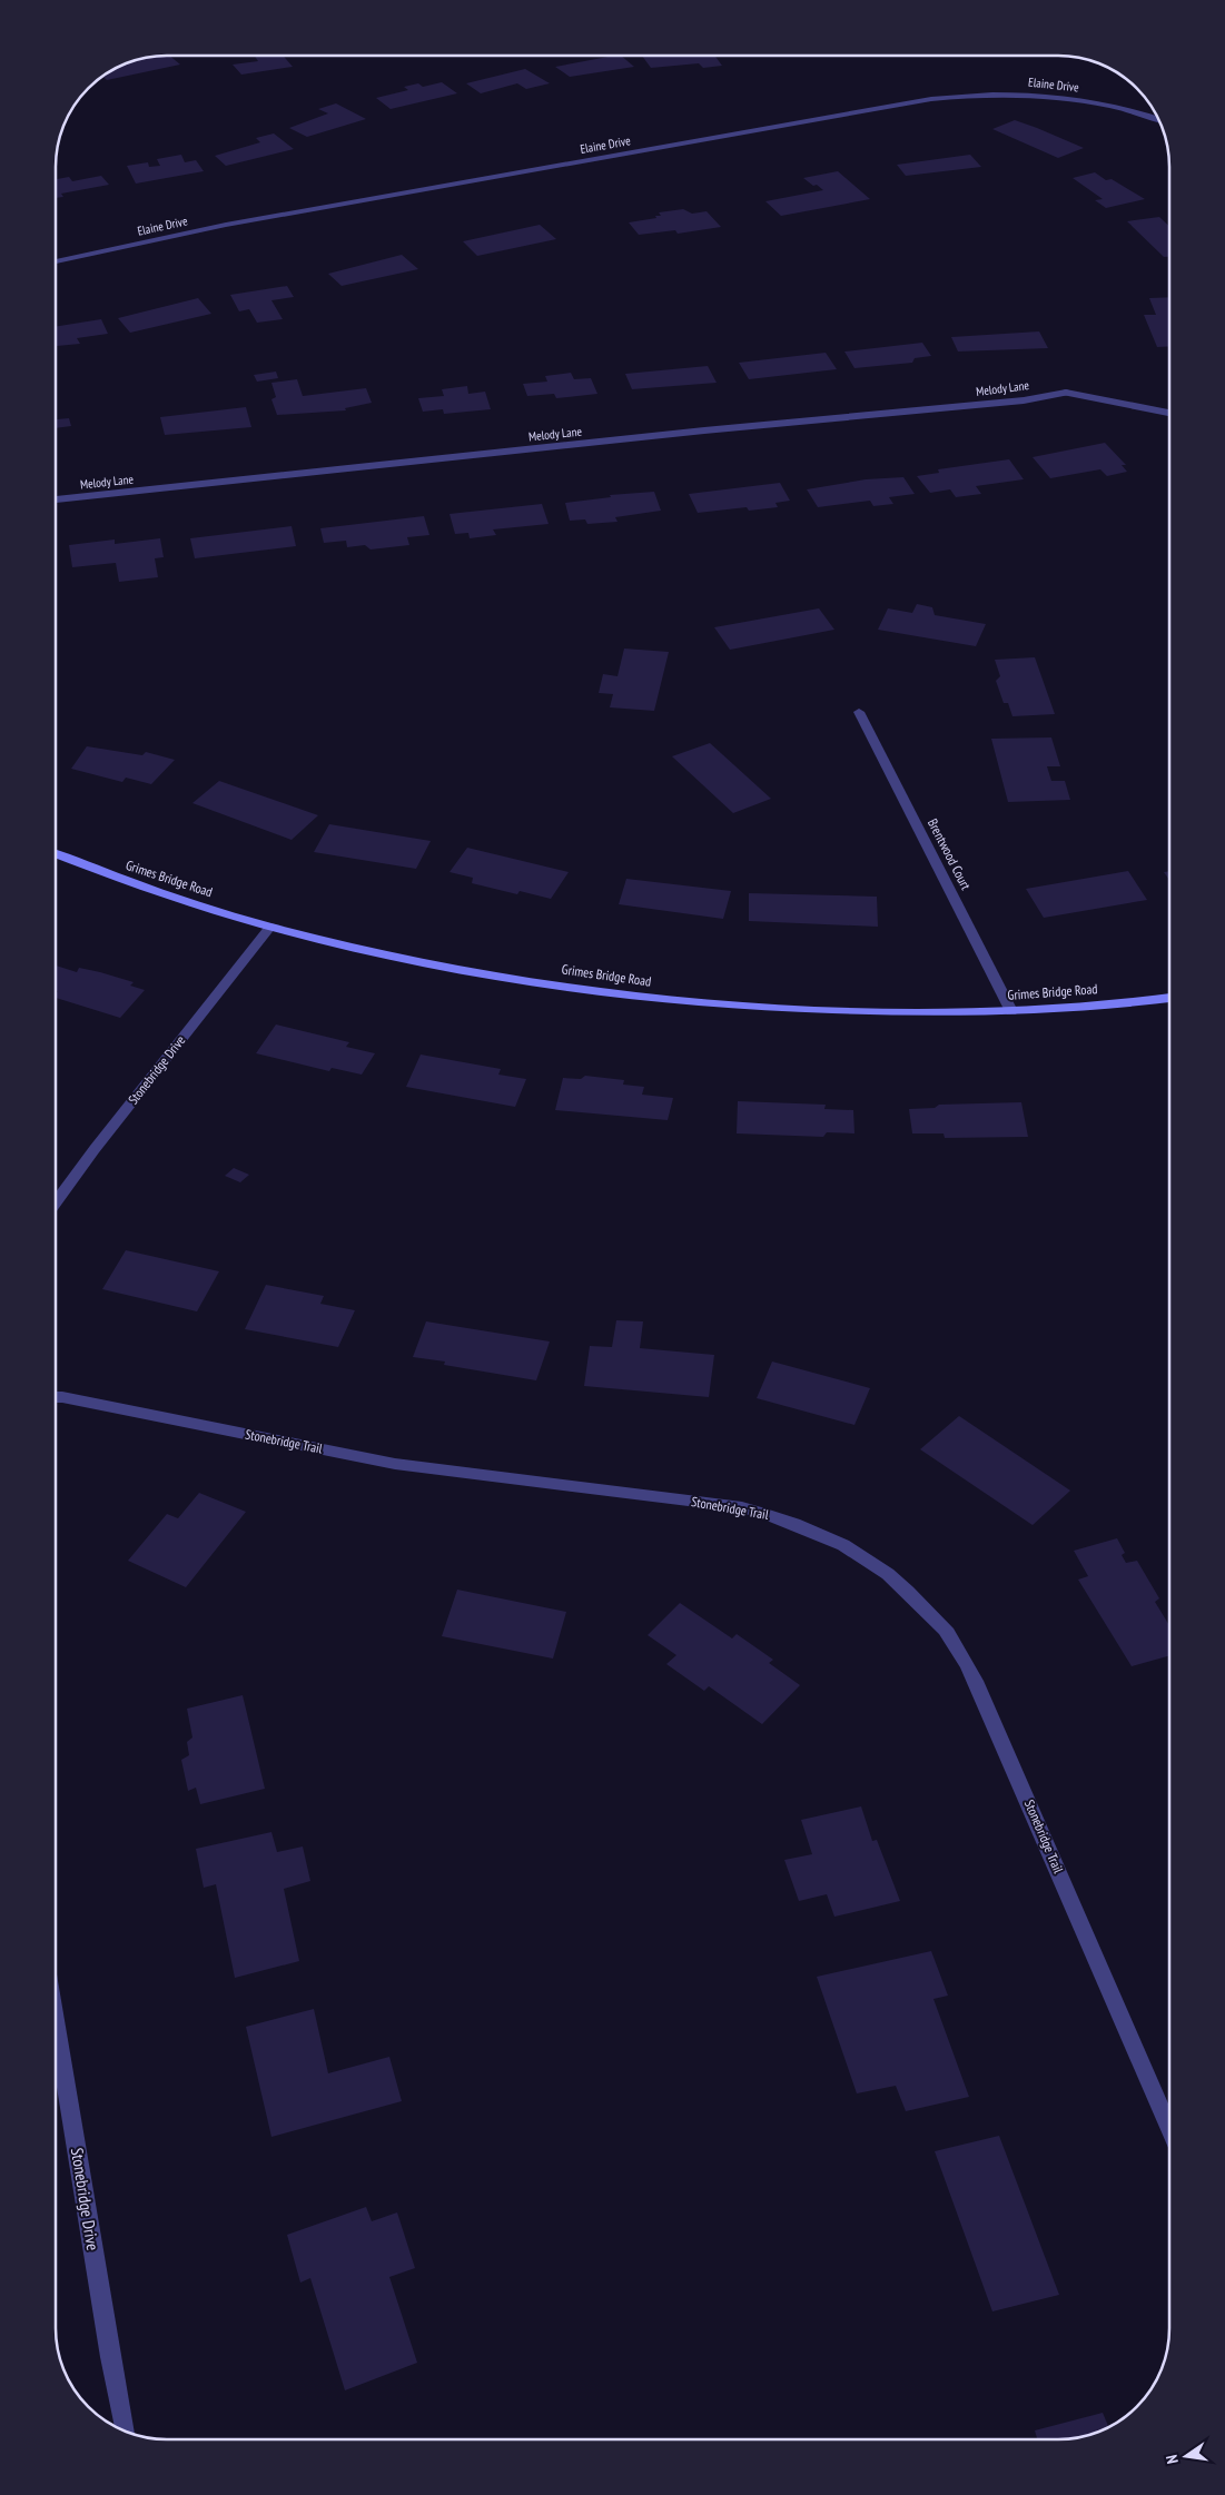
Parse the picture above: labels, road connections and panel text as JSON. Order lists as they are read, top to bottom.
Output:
{
  "streets": {
    "street": [
      "Elaine Drive",
      "Melody Lane",
      "Brentwood Court",
      "Grimes Bridge Road",
      "Stonebridge Drive",
      "Stonebridge Trail"
    ]
  },
  "crossings": [
    ["Brentwood Court", "Grimes Bridge Road"],
    ["Grimes Bridge Road", "Stonebridge Drive"]
  ],
  "north": "left"
}
